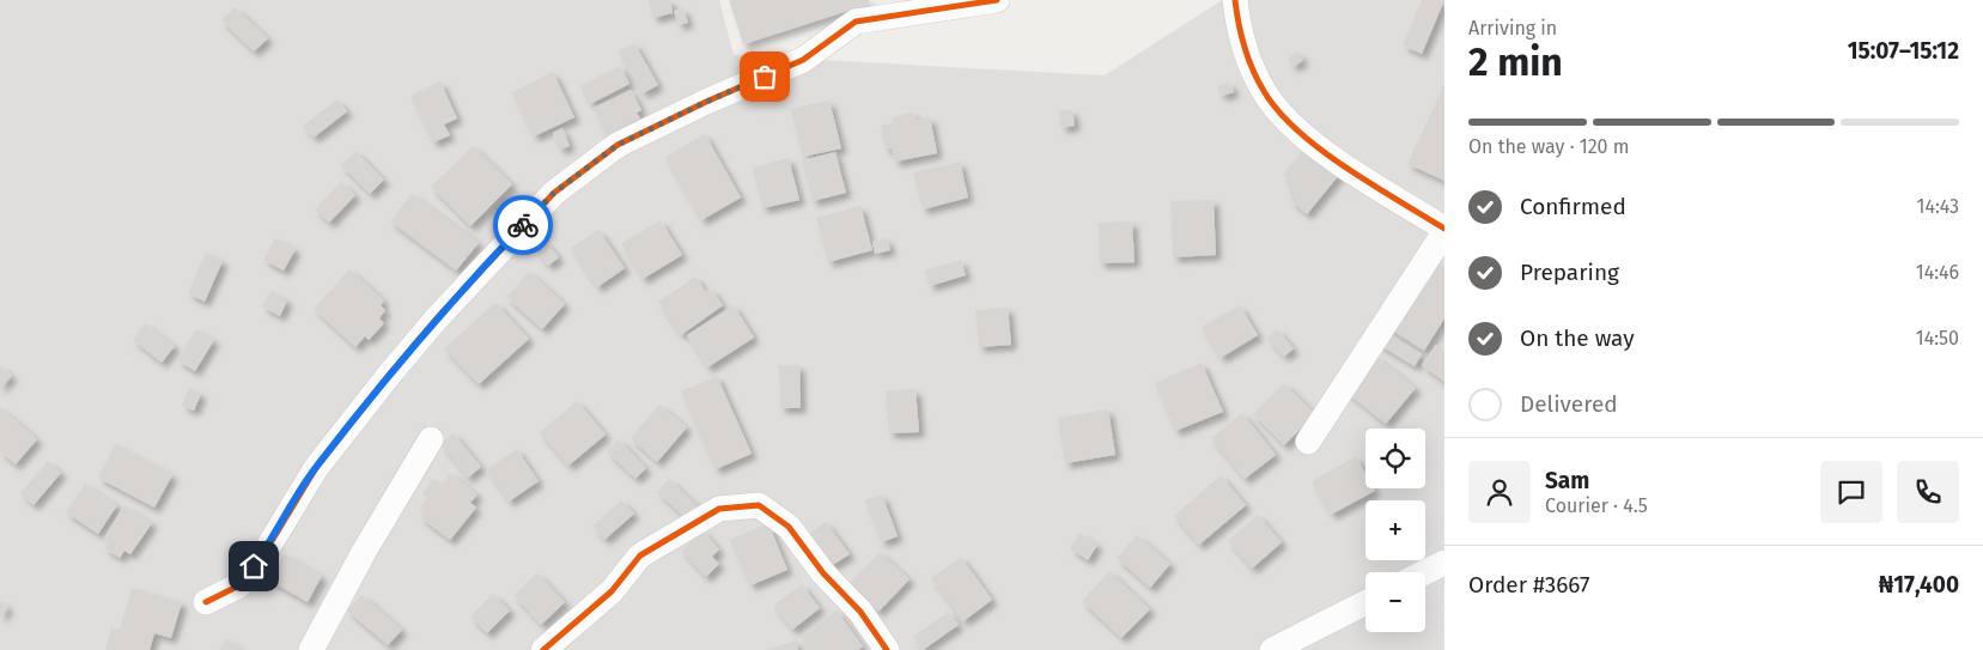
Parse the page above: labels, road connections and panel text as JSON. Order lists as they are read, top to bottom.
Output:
{
  "page": {
    "heading": ["2 min", "Arriving in", "15:07–15:12"],
    "panel": [
      "Sam",
      "Courier · 4.5",
      "Order #3667",
      "₦17,400"
    ],
    "bar": "On the way · 120 m",
    "list": [
      ["Confirmed", "14:43"],
      ["Preparing", "14:46"],
      ["On the way", "14:50"],
      "Delivered"
    ],
    "map_buttons": ["+", "−"]
  }
}
